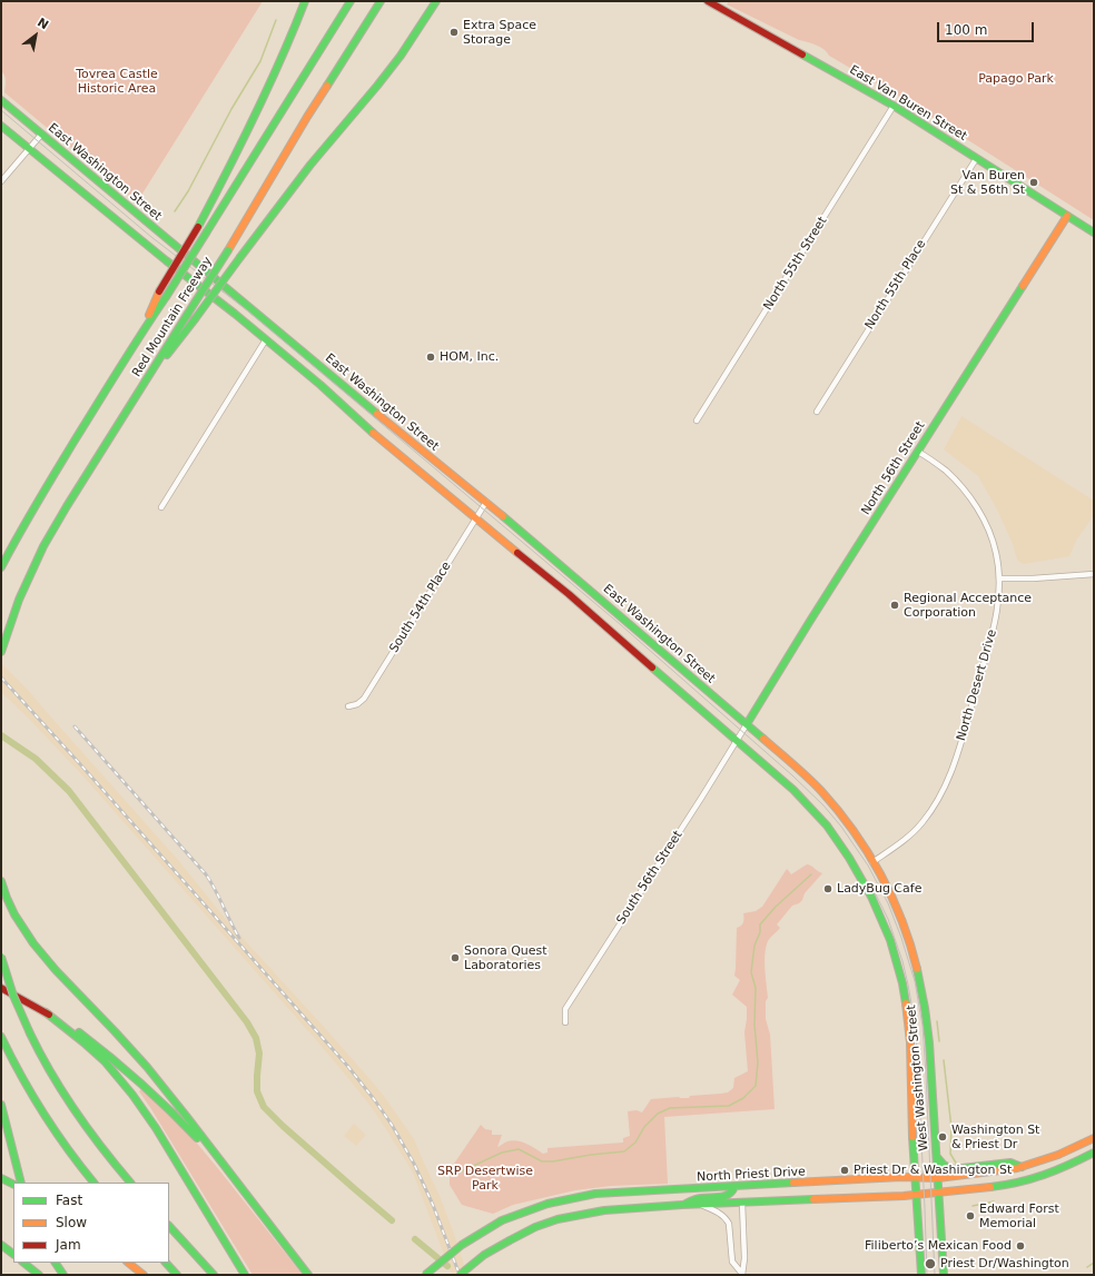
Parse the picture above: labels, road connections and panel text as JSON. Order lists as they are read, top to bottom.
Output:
{
  "streets": {
    "main road": [
      "East Van Buren Street",
      "East Washington Street",
      "Red Mountain Freeway",
      "North 56th Street",
      "West Washington Street",
      "North Priest Drive"
    ],
    "street": [
      "North 55th Street",
      "North 55th Place",
      "South 54th Place",
      "North Desert Drive",
      "South 56th Street"
    ]
  },
  "crossings": [
    ["East Van Buren Street", "North 55th Street"],
    ["East Van Buren Street", "North 55th Place"],
    ["East Van Buren Street", "North 56th Street"],
    ["East Washington Street", "North 56th Street"],
    ["East Washington Street", "South 54th Place"],
    ["East Washington Street", "South 56th Street"],
    ["East Washington Street", "West Washington Street"],
    ["North 56th Street", "North Desert Drive"],
    ["North 56th Street", "South 56th Street"],
    ["North 56th Street", "West Washington Street"],
    ["North Desert Drive", "West Washington Street"],
    ["South 56th Street", "West Washington Street"],
    ["West Washington Street", "North Priest Drive"]
  ],
  "parks": ["Tovrea Castle Historic Area", "Papago Park", "SRP Desertwise Park"],
  "places": [
    "Extra Space Storage",
    "Van Buren St & 56th St",
    "HOM, Inc.",
    "Regional Acceptance Corporation",
    "LadyBug Cafe",
    "Sonora Quest Laboratories",
    "Washington St & Priest Dr",
    "Priest Dr & Washington St",
    "Edward Forst Memorial",
    "Filiberto’s Mexican Food",
    "Priest Dr/Washington"
  ],
  "legend": ["Fast", "Slow", "Jam"],
  "scale_bar": "100 m",
  "north": "top right"
}
